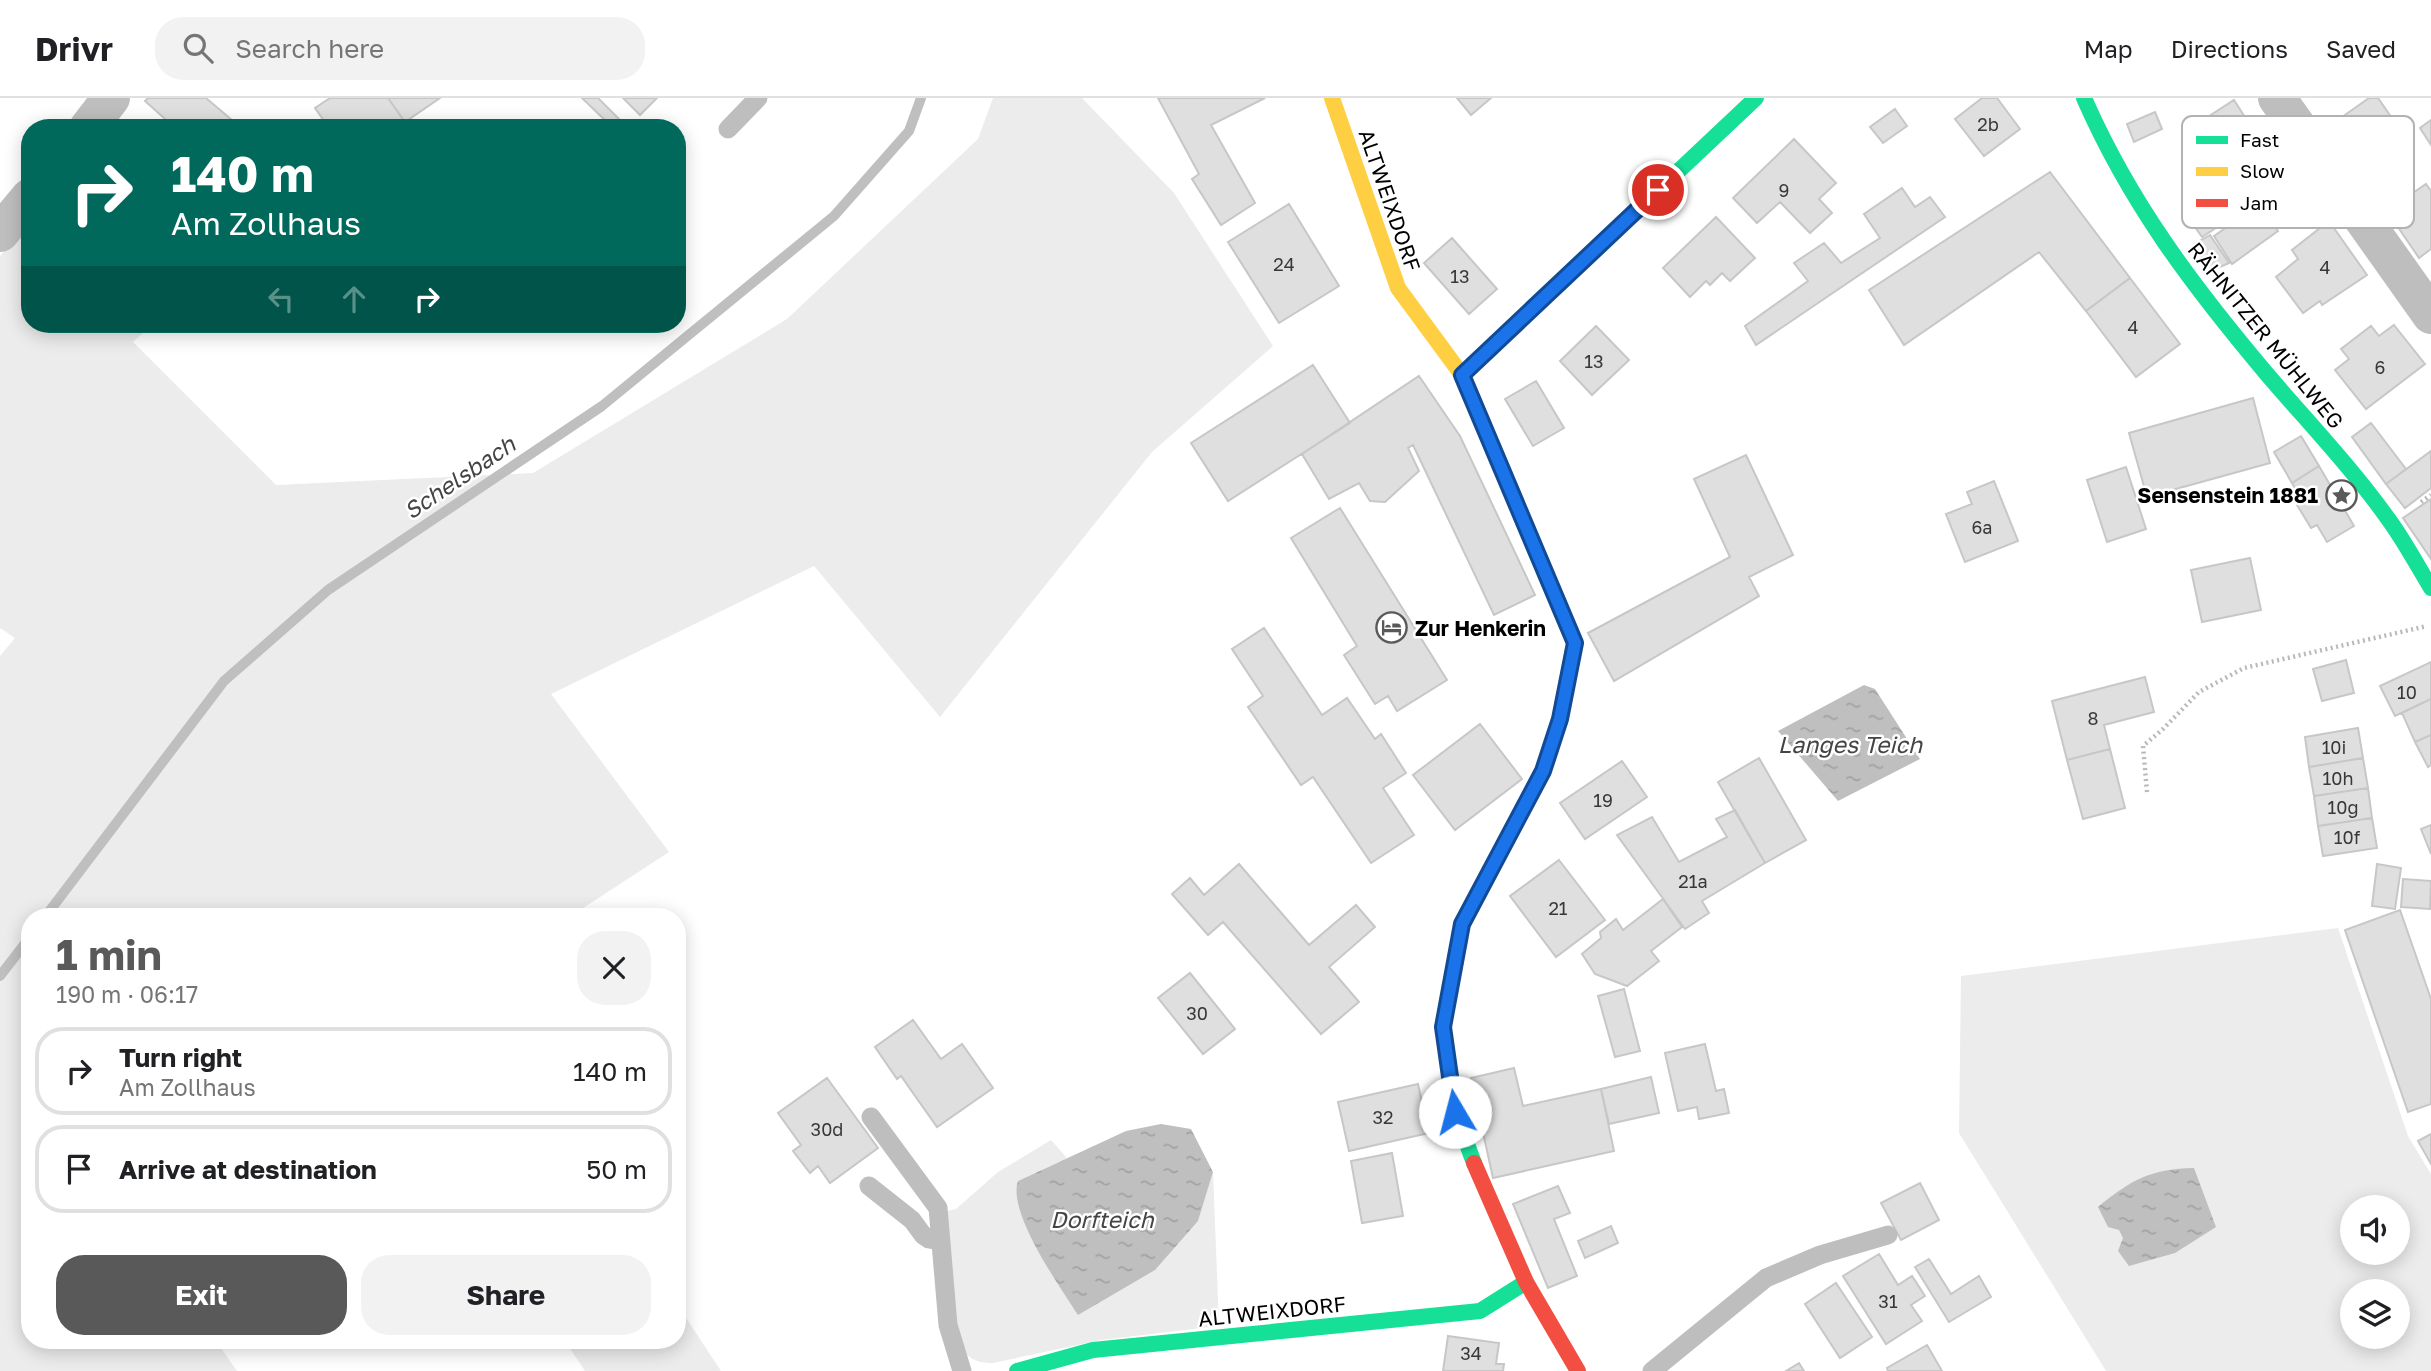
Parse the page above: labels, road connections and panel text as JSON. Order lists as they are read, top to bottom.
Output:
{
  "streets": {
    "street": ["ALTWEIXDORF", "RÄHNITZER MÜHLWEG"]
  },
  "water": ["Schelsbach", "Langes Teich", "Dorfteich"],
  "places": {
    "place": ["Sensenstein 1881"],
    "hotel": ["Zur Henkerin"]
  },
  "house_numbers": [
    "2b",
    "9",
    "24",
    "4",
    "13",
    "4",
    "13",
    "6",
    "6a",
    "10",
    "8",
    "10i",
    "10h",
    "19",
    "10g",
    "10f",
    "21a",
    "21",
    "30",
    "32",
    "30d",
    "31",
    "34"
  ],
  "legend": ["Fast", "Slow", "Jam"],
  "page": {
    "header": "Drivr",
    "search": "Search here",
    "nav": ["Map", "Directions", "Saved"],
    "turn": ["140 m", "Am Zollhaus"],
    "heading": ["1 min", "190 m · 06:17"],
    "list": [
      {
        "name": "Turn right",
        "note": "Am Zollhaus",
        "value": "140 m"
      },
      {
        "name": "Arrive at destination",
        "value": "50 m"
      }
    ],
    "buttons": ["Exit", "Share"]
  }
}
